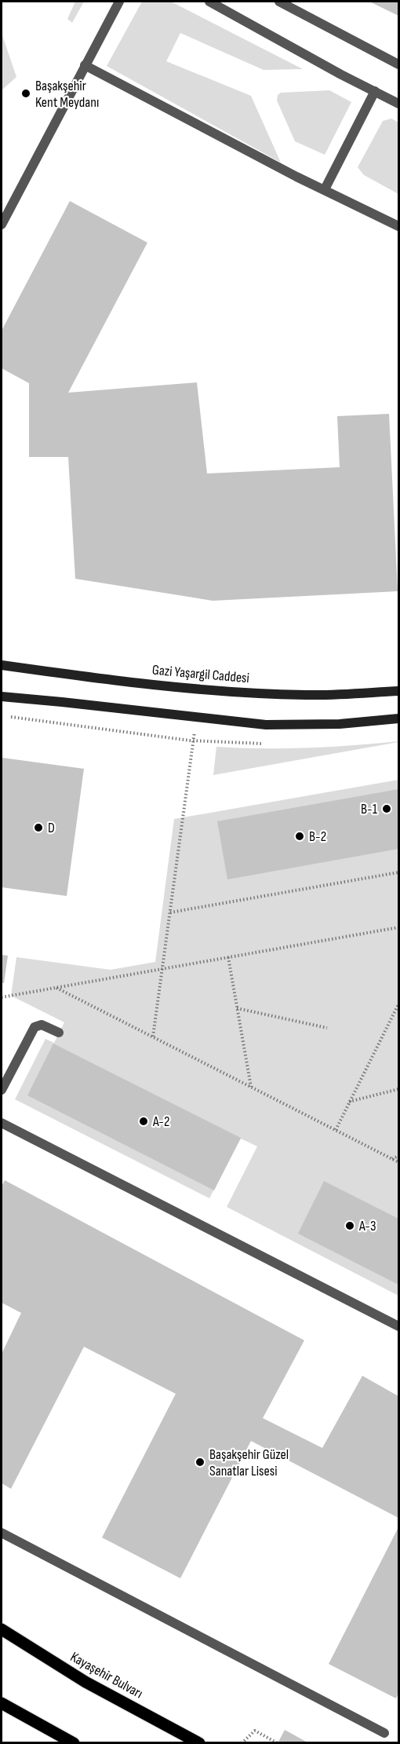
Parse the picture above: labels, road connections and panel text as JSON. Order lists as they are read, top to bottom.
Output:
{
  "streets": {
    "main road": ["Kayaşehir Bulvarı"],
    "street": ["Gazi Yaşargil Caddesi"]
  },
  "places": [
    "Başakşehir Kent Meydanı",
    "B-1",
    "D",
    "B-2",
    "A-2",
    "A-3",
    "Başakşehir Güzel Sanatlar Lisesi"
  ]
}
